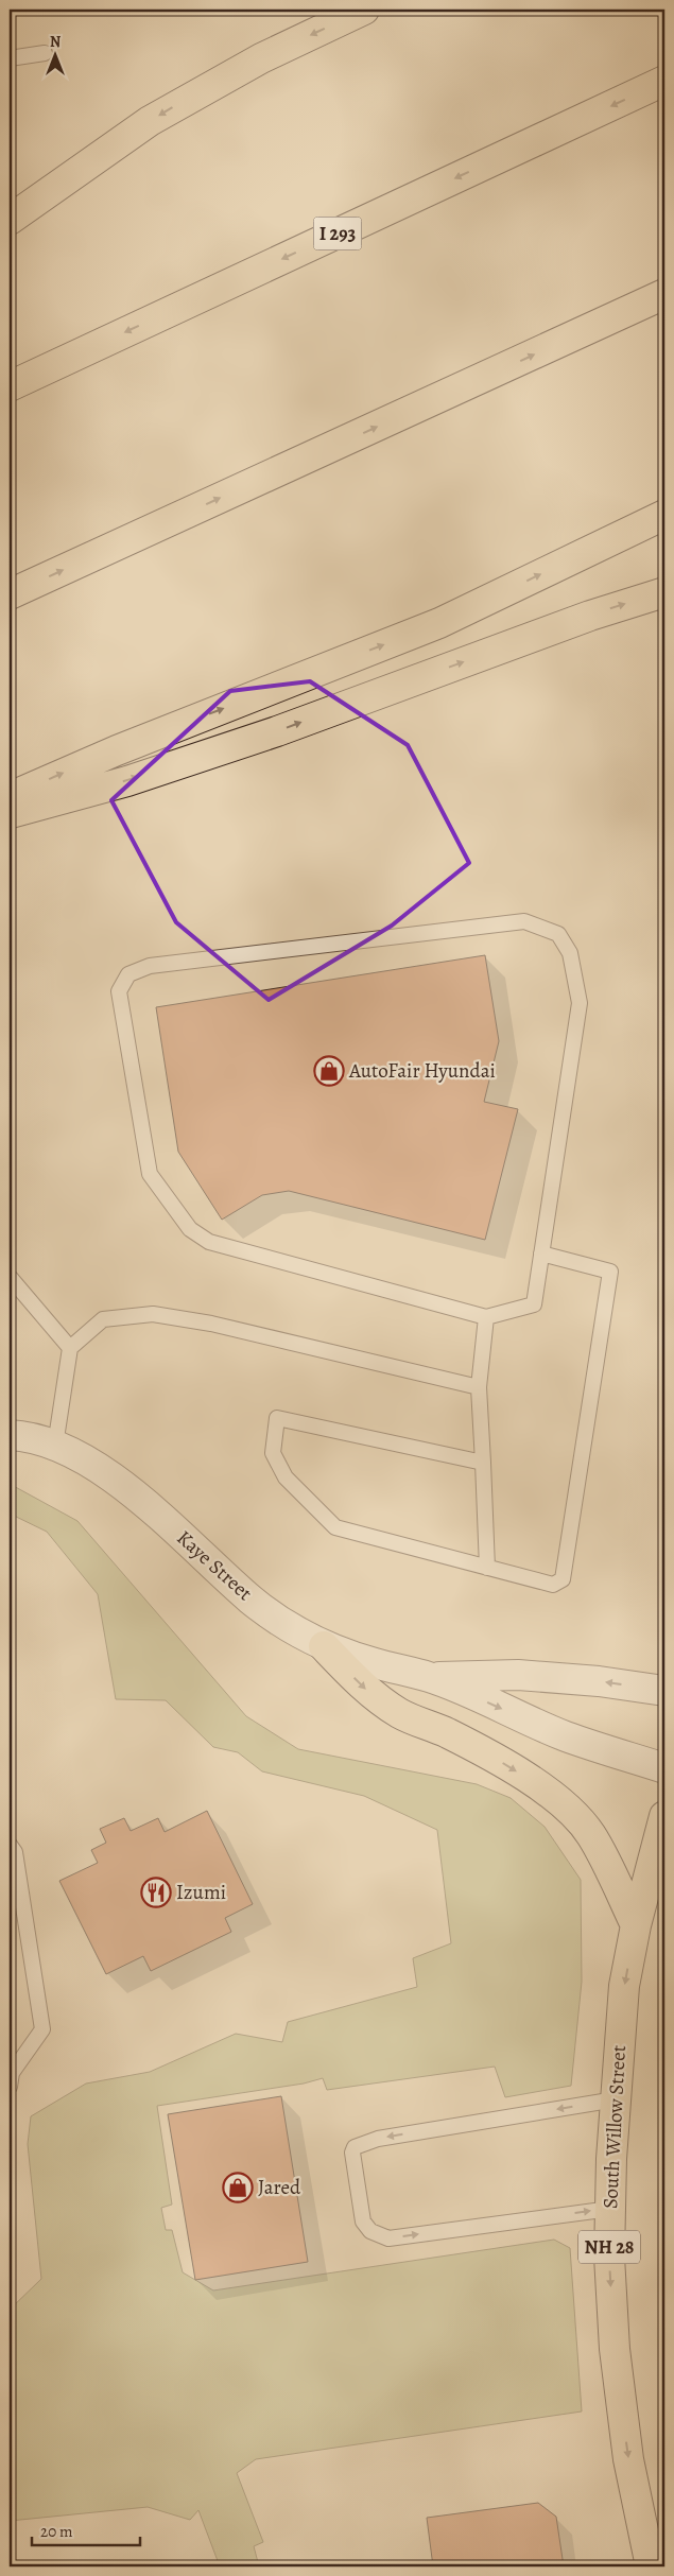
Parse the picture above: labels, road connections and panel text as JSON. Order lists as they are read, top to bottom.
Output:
{
  "streets": {
    "main road": ["I 293", "South Willow Street", "NH 28"],
    "street": ["Kaye Street"]
  },
  "one_way": ["South Willow Street"],
  "places": {
    "shop": ["AutoFair Hyundai", "Jared"],
    "restaurant": ["Izumi"]
  },
  "scale_bar": "20 m",
  "north": "top"
}
